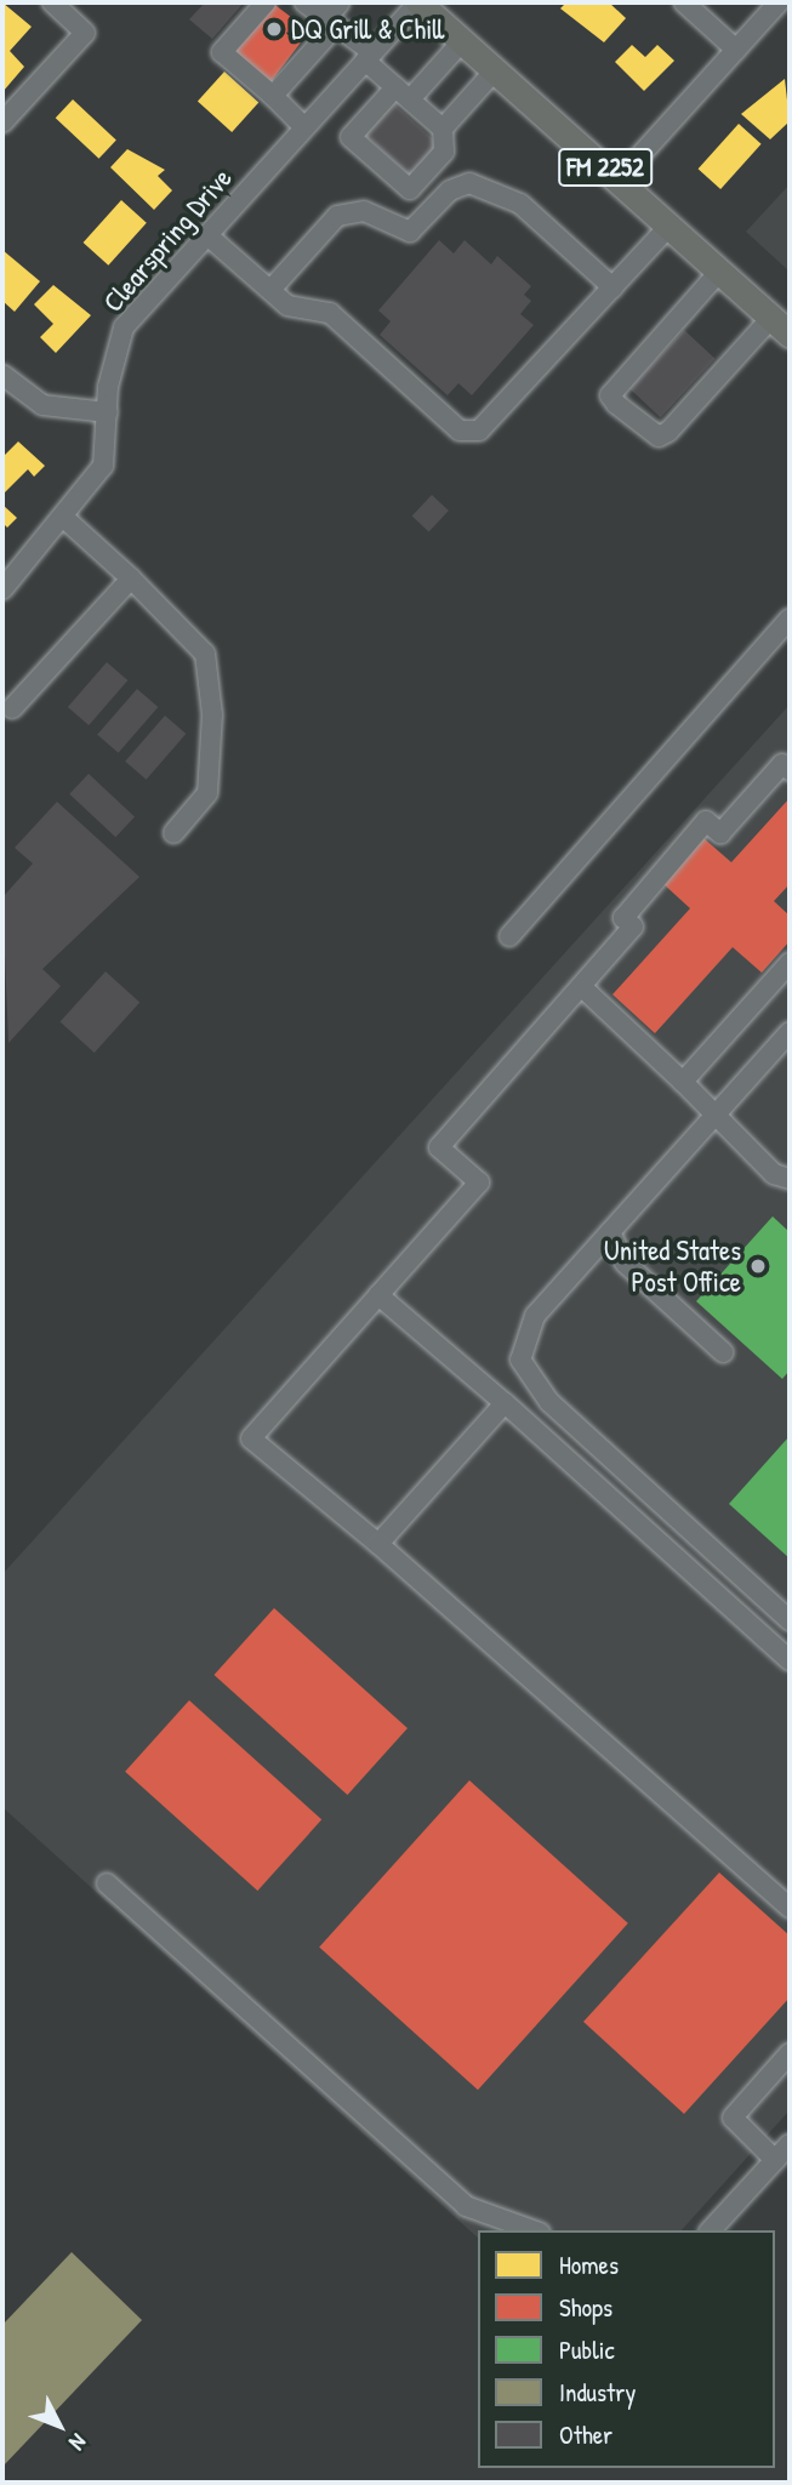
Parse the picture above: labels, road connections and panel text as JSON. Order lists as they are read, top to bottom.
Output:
{
  "streets": {
    "main road": ["FM 2252"],
    "street": ["Clearspring Drive"]
  },
  "crossings": [
    ["FM 2252", "Clearspring Drive"]
  ],
  "places": ["DQ Grill & Chill", "United States Post Office"],
  "legend": [
    "Homes",
    "Shops",
    "Public",
    "Industry",
    "Other"
  ],
  "north": "bottom right"
}
